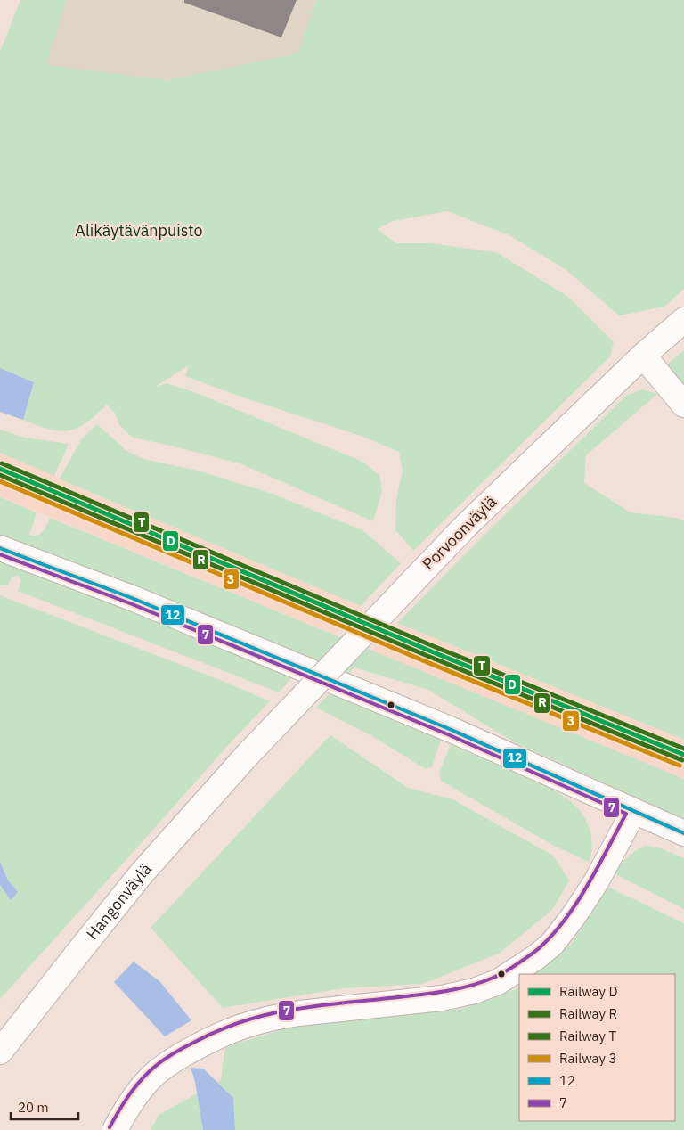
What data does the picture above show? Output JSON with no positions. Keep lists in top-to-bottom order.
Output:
{
  "streets": {
    "main road": ["Porvoonväylä", "Hangonväylä"]
  },
  "crossings": [
    ["Porvoonväylä", "Hangonväylä"]
  ],
  "parks": ["Alikäytävänpuisto"],
  "lines": [
    "rail line T",
    "rail line D",
    "rail line R",
    "rail line 3",
    "transit line 12",
    "transit line 7"
  ],
  "legend": [
    "Railway D",
    "Railway R",
    "Railway T",
    "Railway 3",
    "12",
    "7"
  ],
  "scale_bar": "20 m"
}
